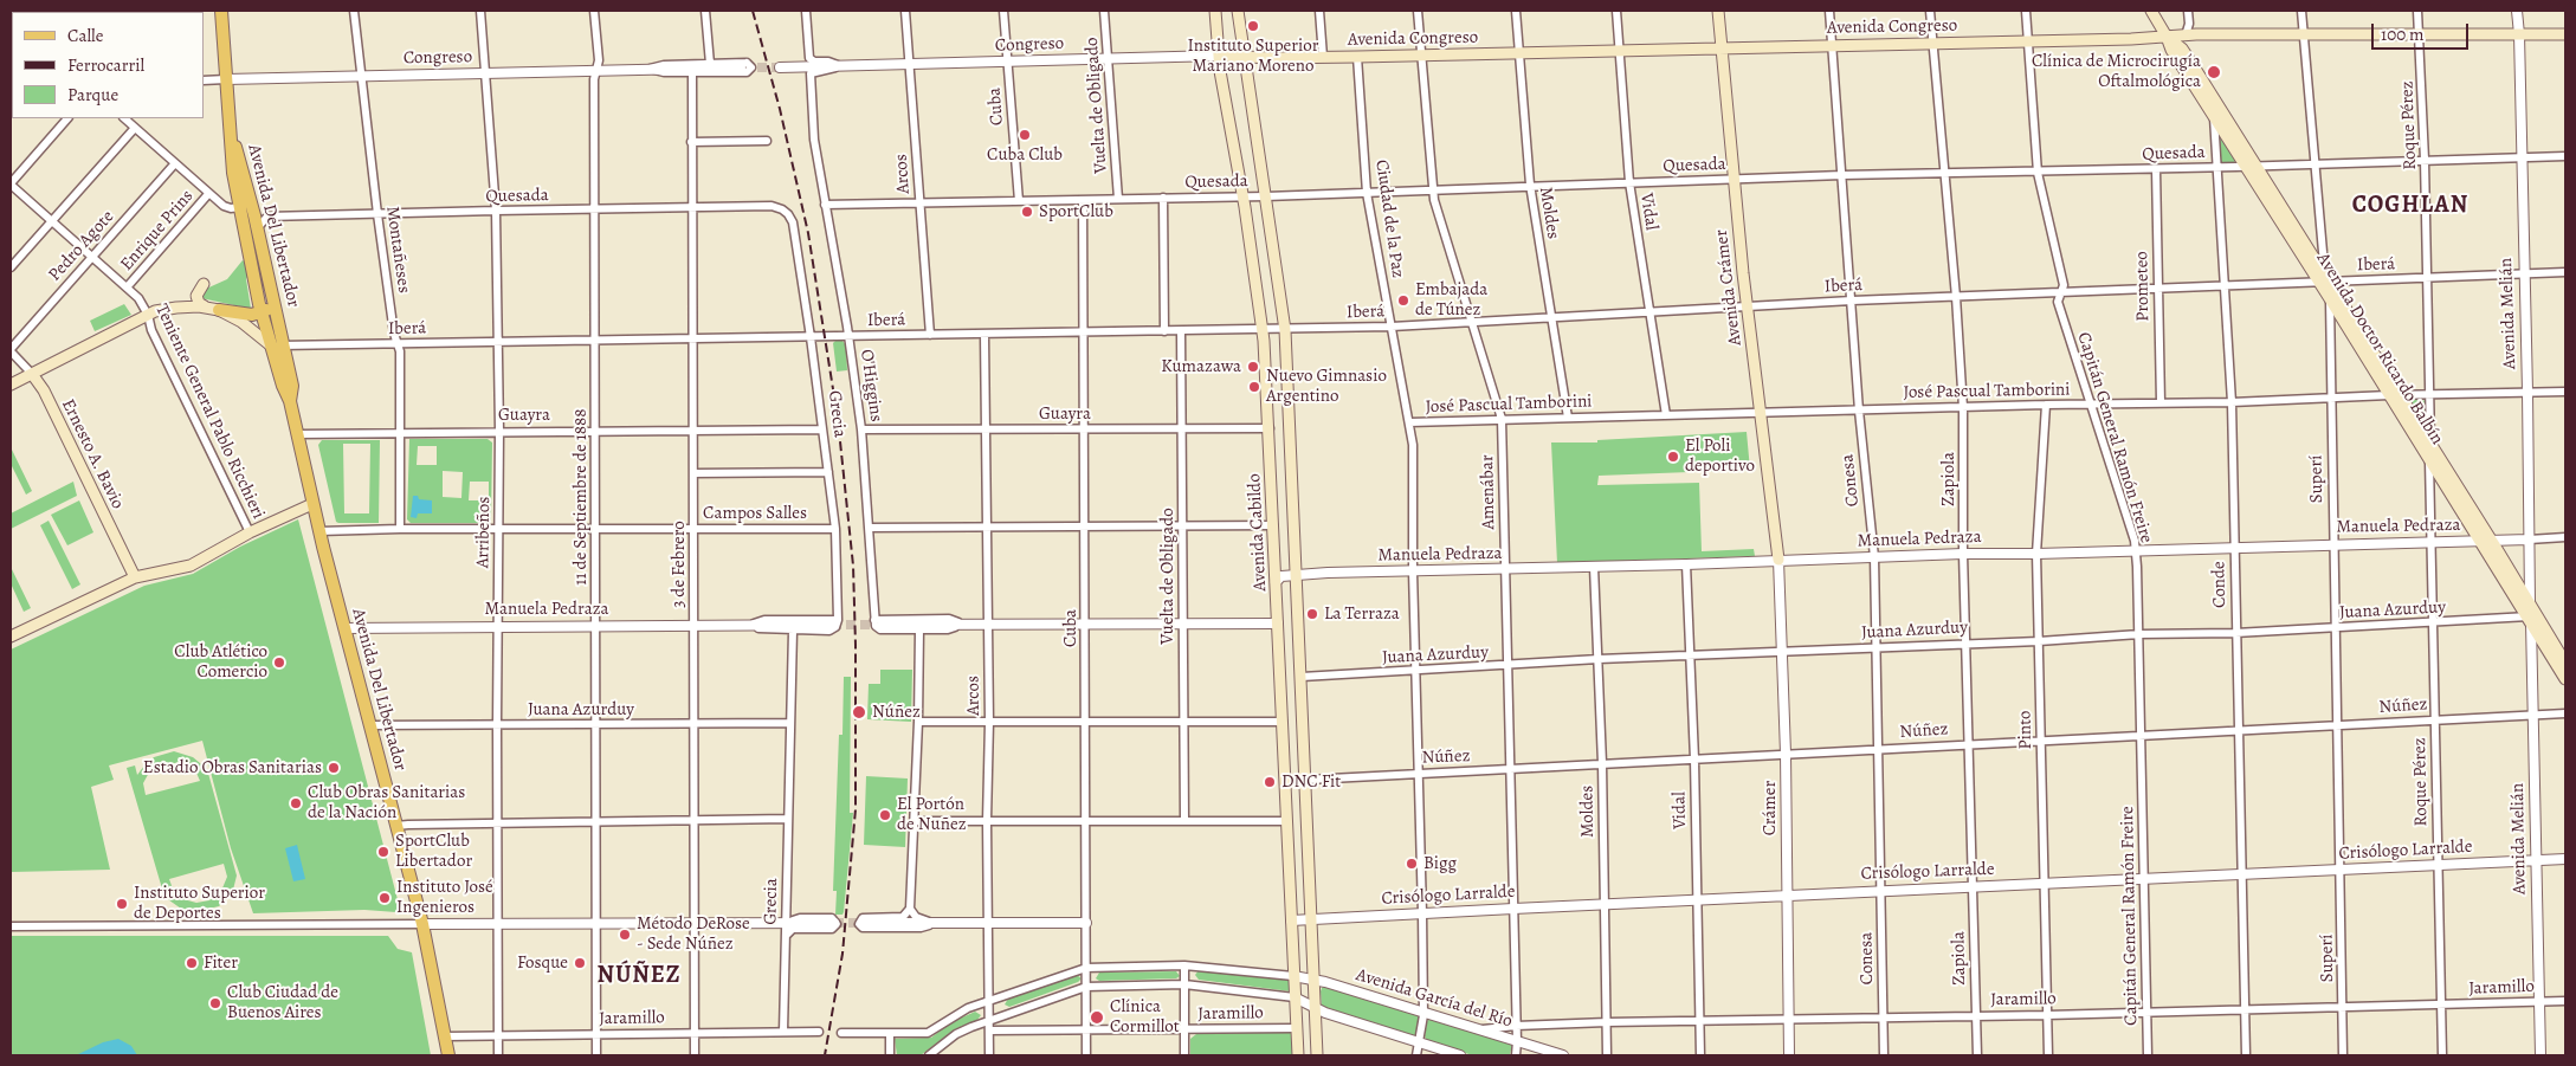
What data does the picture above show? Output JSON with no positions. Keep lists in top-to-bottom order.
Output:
{
  "streets": {
    "main road": [
      "Avenida Congreso",
      "Avenida Del Libertador",
      "Avenida Crámer",
      "Avenida Doctor Ricardo Balbín",
      "Ernesto A. Bavio",
      "Avenida Cabildo"
    ],
    "street": [
      "Congreso",
      "Vuelta de Obligado",
      "Cuba",
      "Roque Pérez",
      "Quesada",
      "Arcos",
      "Vidal",
      "Moldes",
      "Ciudad de la Paz",
      "Enrique Prins",
      "Pedro Agote",
      "Montañeses",
      "Iberá",
      "Prometeo",
      "Avenida Melián",
      "O'Higgins",
      "José Pascual Tamborini",
      "Teniente General Pablo Ricchieri",
      "Grecia",
      "Guayra",
      "Capitán General Ramón Freire",
      "Zapiola",
      "Superí",
      "Conesa",
      "Amenábar",
      "11 de Septiembre de 1888",
      "Campos Salles",
      "Manuela Pedraza",
      "Arribeños",
      "3 de Febrero",
      "Conde",
      "Juana Azurduy",
      "Núñez",
      "Pinto",
      "Crámer",
      "Crisólogo Larralde",
      "Jaramillo",
      "Avenida García del Río"
    ]
  },
  "crossings": [
    ["Avenida Congreso", "Congreso"],
    ["Avenida Congreso", "Roque Pérez"],
    ["Avenida Congreso", "Vidal"],
    ["Avenida Congreso", "Moldes"],
    ["Avenida Congreso", "Ciudad de la Paz"],
    ["Avenida Congreso", "Avenida Crámer"],
    ["Avenida Congreso", "Avenida Melián"],
    ["Avenida Congreso", "Avenida Doctor Ricardo Balbín"],
    ["Avenida Congreso", "Capitán General Ramón Freire"],
    ["Avenida Congreso", "Zapiola"],
    ["Avenida Congreso", "Conesa"],
    ["Avenida Congreso", "Amenábar"],
    ["Avenida Congreso", "Avenida Cabildo"],
    ["Congreso", "Vuelta de Obligado"],
    ["Congreso", "Cuba"],
    ["Congreso", "Arcos"],
    ["Congreso", "Avenida Del Libertador"],
    ["Congreso", "Montañeses"],
    ["Congreso", "O'Higgins"],
    ["Congreso", "11 de Septiembre de 1888"],
    ["Congreso", "Arribeños"],
    ["Congreso", "Avenida Cabildo"],
    ["Congreso", "3 de Febrero"],
    ["Vuelta de Obligado", "Quesada"],
    ["Vuelta de Obligado", "Iberá"],
    ["Vuelta de Obligado", "Guayra"],
    ["Cuba", "Quesada"],
    ["Cuba", "Iberá"],
    ["Cuba", "Guayra"],
    ["Cuba", "Jaramillo"],
    ["Roque Pérez", "Quesada"],
    ["Roque Pérez", "Iberá"],
    ["Roque Pérez", "Avenida Doctor Ricardo Balbín"],
    ["Roque Pérez", "José Pascual Tamborini"],
    ["Roque Pérez", "Manuela Pedraza"],
    ["Roque Pérez", "Juana Azurduy"],
    ["Roque Pérez", "Núñez"],
    ["Roque Pérez", "Crisólogo Larralde"],
    ["Roque Pérez", "Jaramillo"],
    ["Quesada", "Arcos"],
    ["Quesada", "Vidal"],
    ["Quesada", "Moldes"],
    ["Quesada", "Ciudad de la Paz"],
    ["Quesada", "Avenida Del Libertador"],
    ["Quesada", "Montañeses"],
    ["Quesada", "Prometeo"],
    ["Quesada", "Avenida Crámer"],
    ["Quesada", "Avenida Melián"],
    ["Quesada", "Avenida Doctor Ricardo Balbín"],
    ["Quesada", "O'Higgins"],
    ["Quesada", "Grecia"],
    ["Quesada", "Capitán General Ramón Freire"],
    ["Quesada", "Zapiola"],
    ["Quesada", "Conesa"],
    ["Quesada", "Amenábar"],
    ["Quesada", "11 de Septiembre de 1888"],
    ["Quesada", "Arribeños"],
    ["Quesada", "Avenida Cabildo"],
    ["Quesada", "3 de Febrero"],
    ["Quesada", "Conde"],
    ["Arcos", "Iberá"],
    ["Arcos", "Guayra"],
    ["Arcos", "Jaramillo"],
    ["Vidal", "Iberá"],
    ["Vidal", "José Pascual Tamborini"],
    ["Vidal", "Manuela Pedraza"],
    ["Vidal", "Juana Azurduy"],
    ["Vidal", "Núñez"],
    ["Vidal", "Crisólogo Larralde"],
    ["Vidal", "Jaramillo"],
    ["Moldes", "Iberá"],
    ["Moldes", "José Pascual Tamborini"],
    ["Moldes", "Manuela Pedraza"],
    ["Moldes", "Juana Azurduy"],
    ["Moldes", "Núñez"],
    ["Moldes", "Crisólogo Larralde"],
    ["Moldes", "Jaramillo"],
    ["Ciudad de la Paz", "Iberá"],
    ["Ciudad de la Paz", "José Pascual Tamborini"],
    ["Ciudad de la Paz", "Manuela Pedraza"],
    ["Ciudad de la Paz", "Juana Azurduy"],
    ["Ciudad de la Paz", "Núñez"],
    ["Ciudad de la Paz", "Crisólogo Larralde"],
    ["Ciudad de la Paz", "Avenida García del Río"],
    ["Avenida Del Libertador", "Iberá"],
    ["Avenida Del Libertador", "Guayra"],
    ["Avenida Del Libertador", "Campos Salles"],
    ["Avenida Del Libertador", "Manuela Pedraza"],
    ["Avenida Del Libertador", "Juana Azurduy"],
    ["Avenida Del Libertador", "Jaramillo"],
    ["Enrique Prins", "Teniente General Pablo Ricchieri"],
    ["Pedro Agote", "Teniente General Pablo Ricchieri"],
    ["Pedro Agote", "Ernesto A. Bavio"],
    ["Montañeses", "Iberá"],
    ["Montañeses", "Guayra"],
    ["Montañeses", "Campos Salles"],
    ["Iberá", "Prometeo"],
    ["Iberá", "Avenida Crámer"],
    ["Iberá", "Avenida Melián"],
    ["Iberá", "Avenida Doctor Ricardo Balbín"],
    ["Iberá", "O'Higgins"],
    ["Iberá", "Grecia"],
    ["Iberá", "Capitán General Ramón Freire"],
    ["Iberá", "Zapiola"],
    ["Iberá", "Conesa"],
    ["Iberá", "Amenábar"],
    ["Iberá", "11 de Septiembre de 1888"],
    ["Iberá", "Arribeños"],
    ["Iberá", "Avenida Cabildo"],
    ["Iberá", "3 de Febrero"],
    ["Iberá", "Conde"],
    ["Prometeo", "José Pascual Tamborini"],
    ["Avenida Crámer", "José Pascual Tamborini"],
    ["Avenida Crámer", "Manuela Pedraza"],
    ["Avenida Crámer", "Crámer"],
    ["Avenida Melián", "Avenida Doctor Ricardo Balbín"],
    ["Avenida Melián", "José Pascual Tamborini"],
    ["Avenida Melián", "Manuela Pedraza"],
    ["Avenida Melián", "Juana Azurduy"],
    ["Avenida Melián", "Núñez"],
    ["Avenida Melián", "Crisólogo Larralde"],
    ["Avenida Melián", "Jaramillo"],
    ["Avenida Doctor Ricardo Balbín", "José Pascual Tamborini"],
    ["Avenida Doctor Ricardo Balbín", "Superí"],
    ["Avenida Doctor Ricardo Balbín", "Manuela Pedraza"],
    ["Avenida Doctor Ricardo Balbín", "Conde"],
    ["Avenida Doctor Ricardo Balbín", "Juana Azurduy"],
    ["O'Higgins", "Guayra"],
    ["José Pascual Tamborini", "Capitán General Ramón Freire"],
    ["José Pascual Tamborini", "Zapiola"],
    ["José Pascual Tamborini", "Superí"],
    ["José Pascual Tamborini", "Conesa"],
    ["José Pascual Tamborini", "Amenábar"],
    ["José Pascual Tamborini", "Conde"],
    ["José Pascual Tamborini", "Pinto"],
    ["Grecia", "Guayra"],
    ["Grecia", "Campos Salles"],
    ["Grecia", "Manuela Pedraza"],
    ["Grecia", "Juana Azurduy"],
    ["Grecia", "Jaramillo"],
    ["Guayra", "11 de Septiembre de 1888"],
    ["Guayra", "Arribeños"],
    ["Guayra", "Avenida Cabildo"],
    ["Guayra", "3 de Febrero"],
    ["Capitán General Ramón Freire", "Manuela Pedraza"],
    ["Capitán General Ramón Freire", "Juana Azurduy"],
    ["Capitán General Ramón Freire", "Núñez"],
    ["Capitán General Ramón Freire", "Crisólogo Larralde"],
    ["Capitán General Ramón Freire", "Jaramillo"],
    ["Zapiola", "Manuela Pedraza"],
    ["Zapiola", "Juana Azurduy"],
    ["Zapiola", "Núñez"],
    ["Zapiola", "Crisólogo Larralde"],
    ["Zapiola", "Jaramillo"],
    ["Superí", "Manuela Pedraza"],
    ["Superí", "Juana Azurduy"],
    ["Superí", "Núñez"],
    ["Superí", "Crisólogo Larralde"],
    ["Superí", "Jaramillo"],
    ["Conesa", "Manuela Pedraza"],
    ["Conesa", "Juana Azurduy"],
    ["Conesa", "Núñez"],
    ["Conesa", "Crisólogo Larralde"],
    ["Conesa", "Jaramillo"],
    ["Amenábar", "Manuela Pedraza"],
    ["Amenábar", "Juana Azurduy"],
    ["Amenábar", "Núñez"],
    ["Amenábar", "Crisólogo Larralde"],
    ["Amenábar", "Jaramillo"],
    ["Amenábar", "Avenida García del Río"],
    ["11 de Septiembre de 1888", "Campos Salles"],
    ["11 de Septiembre de 1888", "Manuela Pedraza"],
    ["11 de Septiembre de 1888", "Juana Azurduy"],
    ["11 de Septiembre de 1888", "Jaramillo"],
    ["Campos Salles", "Arribeños"],
    ["Campos Salles", "3 de Febrero"],
    ["Manuela Pedraza", "Arribeños"],
    ["Manuela Pedraza", "Avenida Cabildo"],
    ["Manuela Pedraza", "3 de Febrero"],
    ["Manuela Pedraza", "Conde"],
    ["Manuela Pedraza", "Pinto"],
    ["Manuela Pedraza", "Crámer"],
    ["Arribeños", "Juana Azurduy"],
    ["Arribeños", "Jaramillo"],
    ["Avenida Cabildo", "Juana Azurduy"],
    ["Avenida Cabildo", "Núñez"],
    ["Avenida Cabildo", "Crisólogo Larralde"],
    ["Avenida Cabildo", "Jaramillo"],
    ["Avenida Cabildo", "Avenida García del Río"],
    ["3 de Febrero", "Juana Azurduy"],
    ["3 de Febrero", "Jaramillo"],
    ["Conde", "Juana Azurduy"],
    ["Conde", "Núñez"],
    ["Conde", "Crisólogo Larralde"],
    ["Conde", "Jaramillo"],
    ["Juana Azurduy", "Pinto"],
    ["Juana Azurduy", "Crámer"],
    ["Núñez", "Pinto"],
    ["Núñez", "Crámer"],
    ["Pinto", "Crisólogo Larralde"],
    ["Pinto", "Jaramillo"],
    ["Crámer", "Crisólogo Larralde"],
    ["Crámer", "Jaramillo"],
    ["Jaramillo", "Avenida García del Río"]
  ],
  "districts": ["COGHLAN", "NÚÑEZ"],
  "places": [
    "Instituto Superior Mariano Moreno",
    "Clínica de Microcirugía Oftalmológica",
    "Cuba Club",
    "SportClub",
    "Embajada de Túnez",
    "Kumazawa",
    "Nuevo Gimnasio Argentino",
    "El Poli deportivo",
    "La Terraza",
    "Club Atlético Comercio",
    "Núñez",
    "Estadio Obras Sanitarias",
    "DNC Fit",
    "Club Obras Sanitarias de la Nación",
    "El Portón de Nuñez",
    "SportClub Libertador",
    "Bigg",
    "Instituto José Ingenieros",
    "Instituto Superior de Deportes",
    "Método DeRose - Sede Núñez",
    "Fiter",
    "Fosque",
    "Club Ciudad de Buenos Aires",
    "Clínica Cormillot"
  ],
  "legend": ["Calle", "Ferrocarril", "Parque"],
  "scale_bar": "100 m"
}
